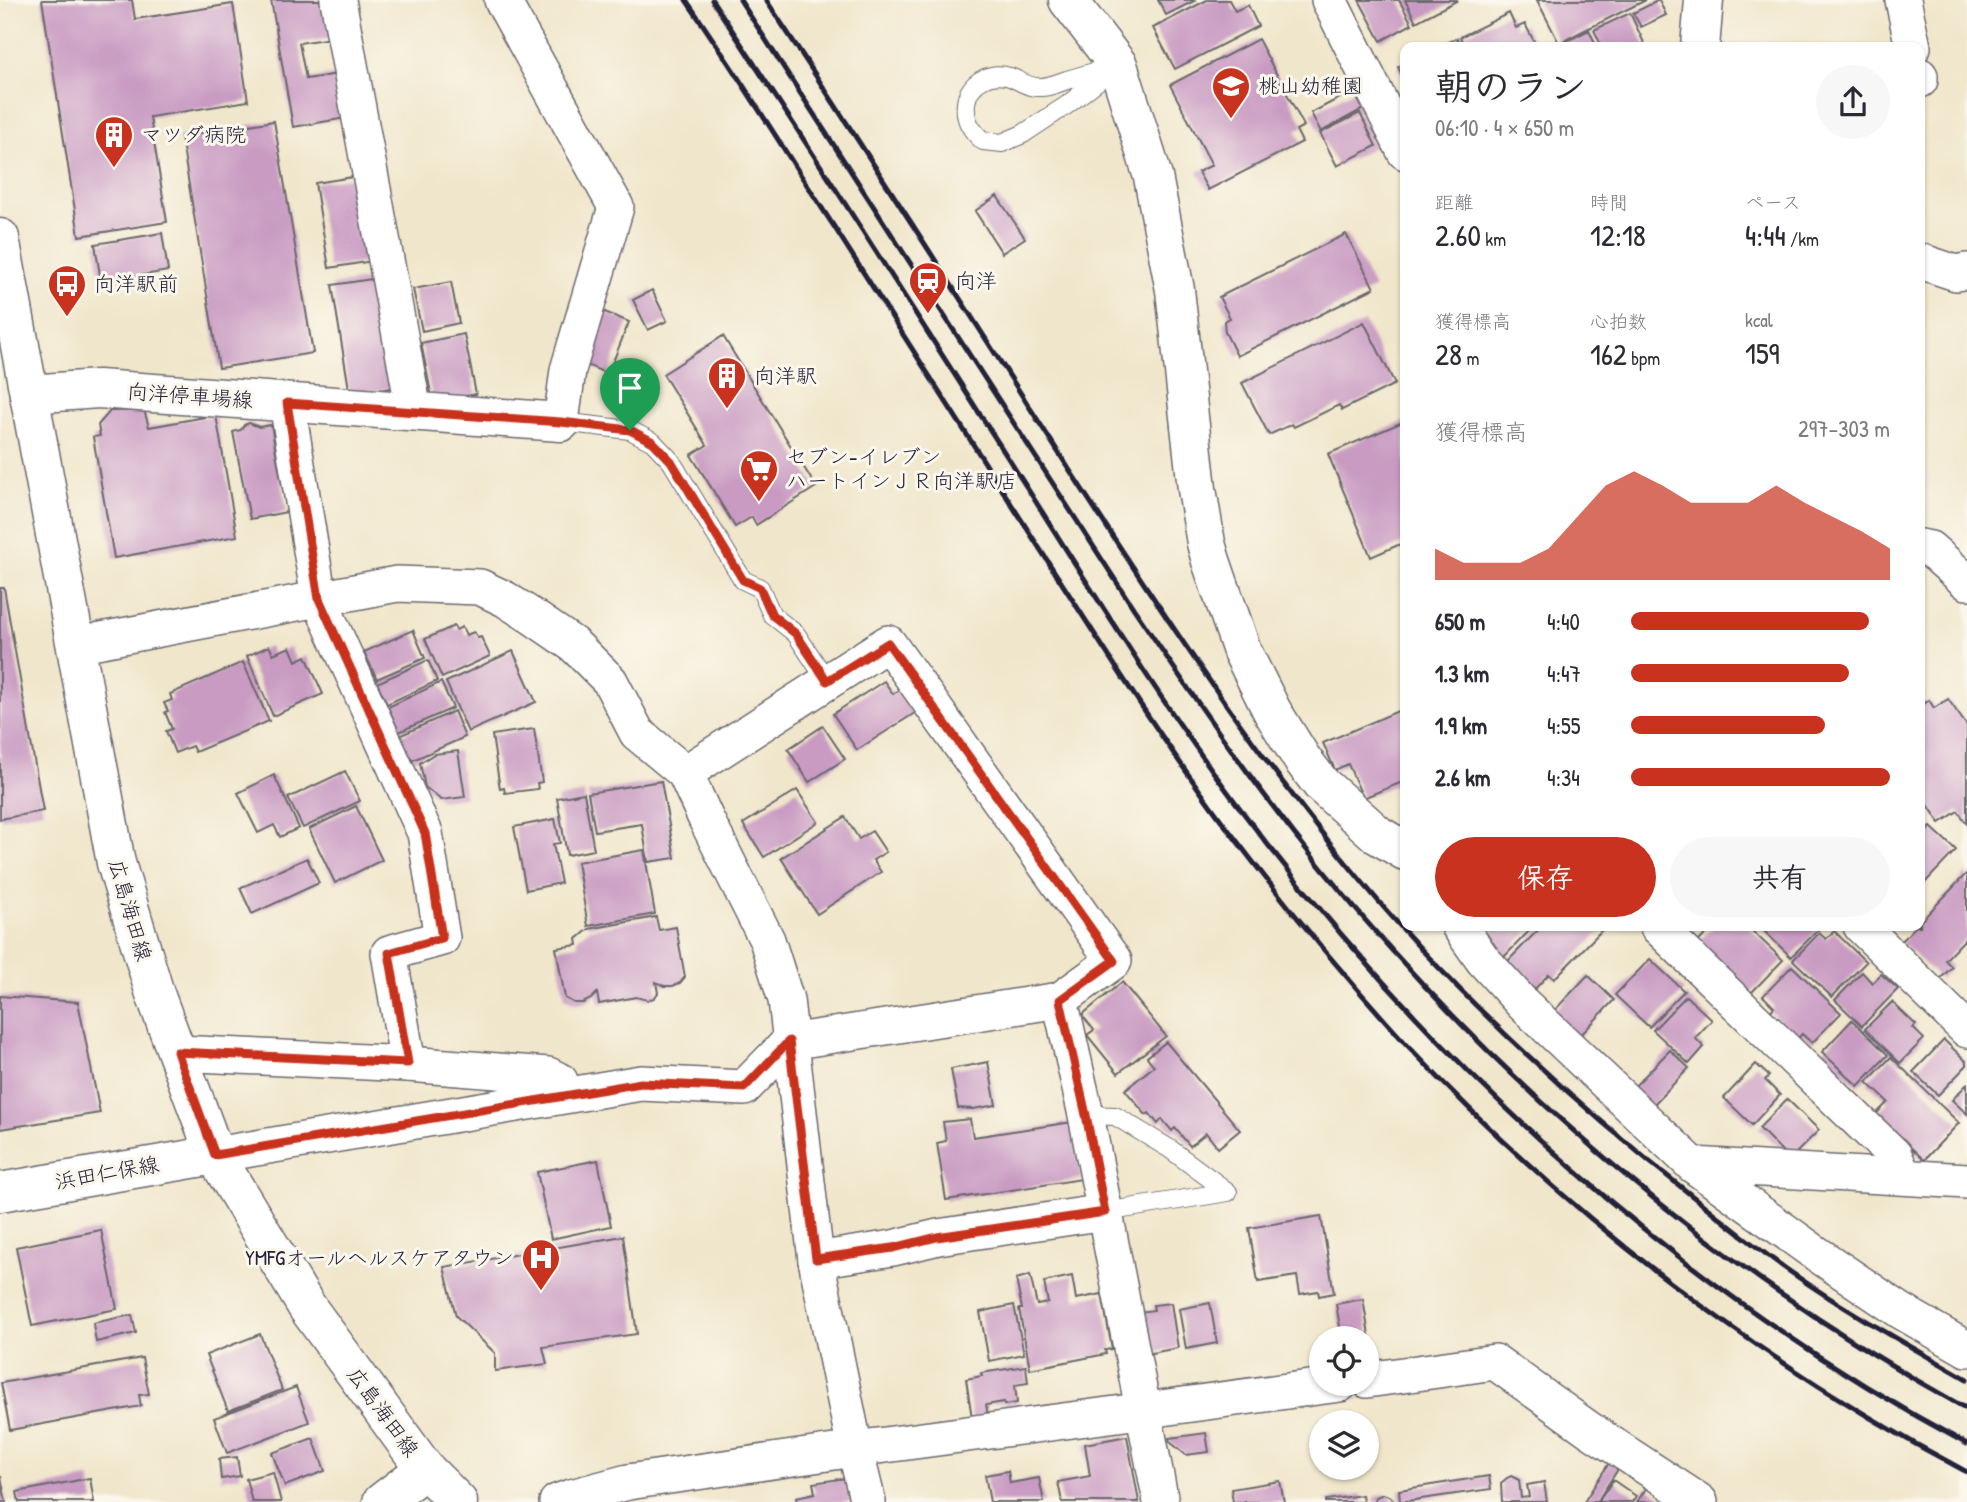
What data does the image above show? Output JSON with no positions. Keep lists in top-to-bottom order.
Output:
{
  "streets": {
    "main road": ["向洋停車場線", "広島海田線", "浜田仁保線"]
  },
  "crossings": [
    ["向洋停車場線", "広島海田線"],
    ["広島海田線", "浜田仁保線"]
  ],
  "places": {
    "school or university": ["桃山幼稚園"],
    "building": ["マツダ病院", "向洋駅"],
    "station": ["向洋"],
    "bus stop": ["向洋駅前"],
    "supermarket": ["セブン-イレブン ハートインＪＲ向洋駅店"],
    "hospital": ["YMFGオールヘルスケアタウン"]
  },
  "page": {
    "heading": ["朝のラン", "06:10 · 4 × 650 m"],
    "stats": [
      ["距離", "2.60 km"],
      ["時間", "12:18"],
      ["ペース", "4:44 /km"],
      ["獲得標高", "28 m"],
      ["心拍数", "162 bpm"],
      ["kcal", "159"]
    ],
    "chart": ["獲得標高", "297–303 m"],
    "list": [
      {
        "name": "650 m",
        "note": "4:40"
      },
      {
        "name": "1.3 km",
        "note": "4:47"
      },
      {
        "name": "1.9 km",
        "note": "4:55"
      },
      {
        "name": "2.6 km",
        "note": "4:34"
      }
    ],
    "buttons": ["保存", "共有"]
  }
}
